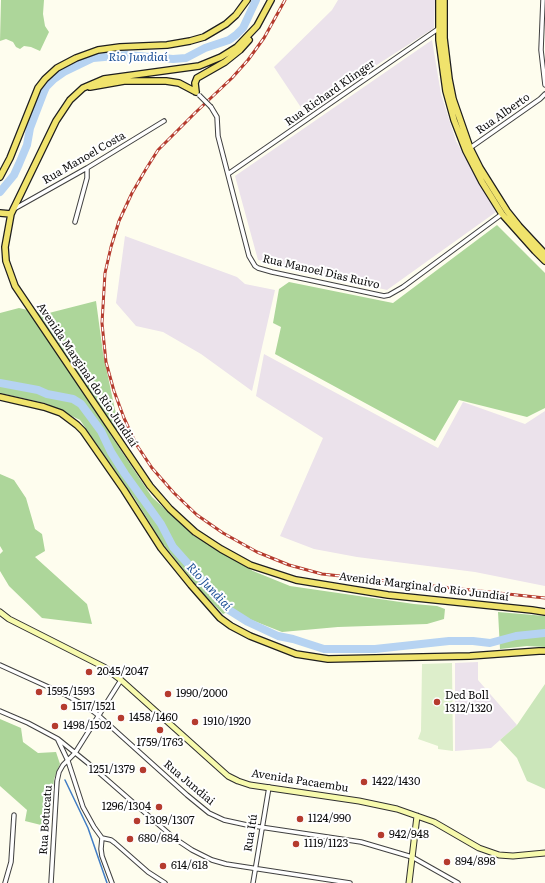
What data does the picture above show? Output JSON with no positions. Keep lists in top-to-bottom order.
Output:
{
  "streets": {
    "main road": ["Avenida Marginal do Rio Jundiaí", "Avenida Pacaembu"],
    "street": [
      "Rua Richard Klinger",
      "Rua Alberto",
      "Rua Manoel Costa",
      "Rua Manoel Dias Ruivo",
      "Rua Jundiai",
      "Rua Botucatu",
      "Rua Itú"
    ]
  },
  "crossings": [
    ["Rua Richard Klinger", "Rua Manoel Dias Ruivo"],
    ["Rua Manoel Costa", "Avenida Marginal do Rio Jundiaí"],
    ["Avenida Pacaembu", "Rua Botucatu"],
    ["Avenida Pacaembu", "Rua Itú"],
    ["Rua Jundiai", "Rua Botucatu"],
    ["Rua Jundiai", "Rua Itú"]
  ],
  "water": ["Rio Jundiaí"],
  "places": [
    "2045/2047",
    "1595/1593",
    "1990/2000",
    "Ded Boll 1312/1320",
    "1517/1521",
    "1458/1460",
    "1910/1920",
    "1498/1502",
    "1759/1763",
    "1251/1379",
    "1422/1430",
    "1296/1304",
    "1124/990",
    "1309/1307",
    "942/948",
    "680/684",
    "1119/1123",
    "894/898",
    "614/618"
  ]
}
